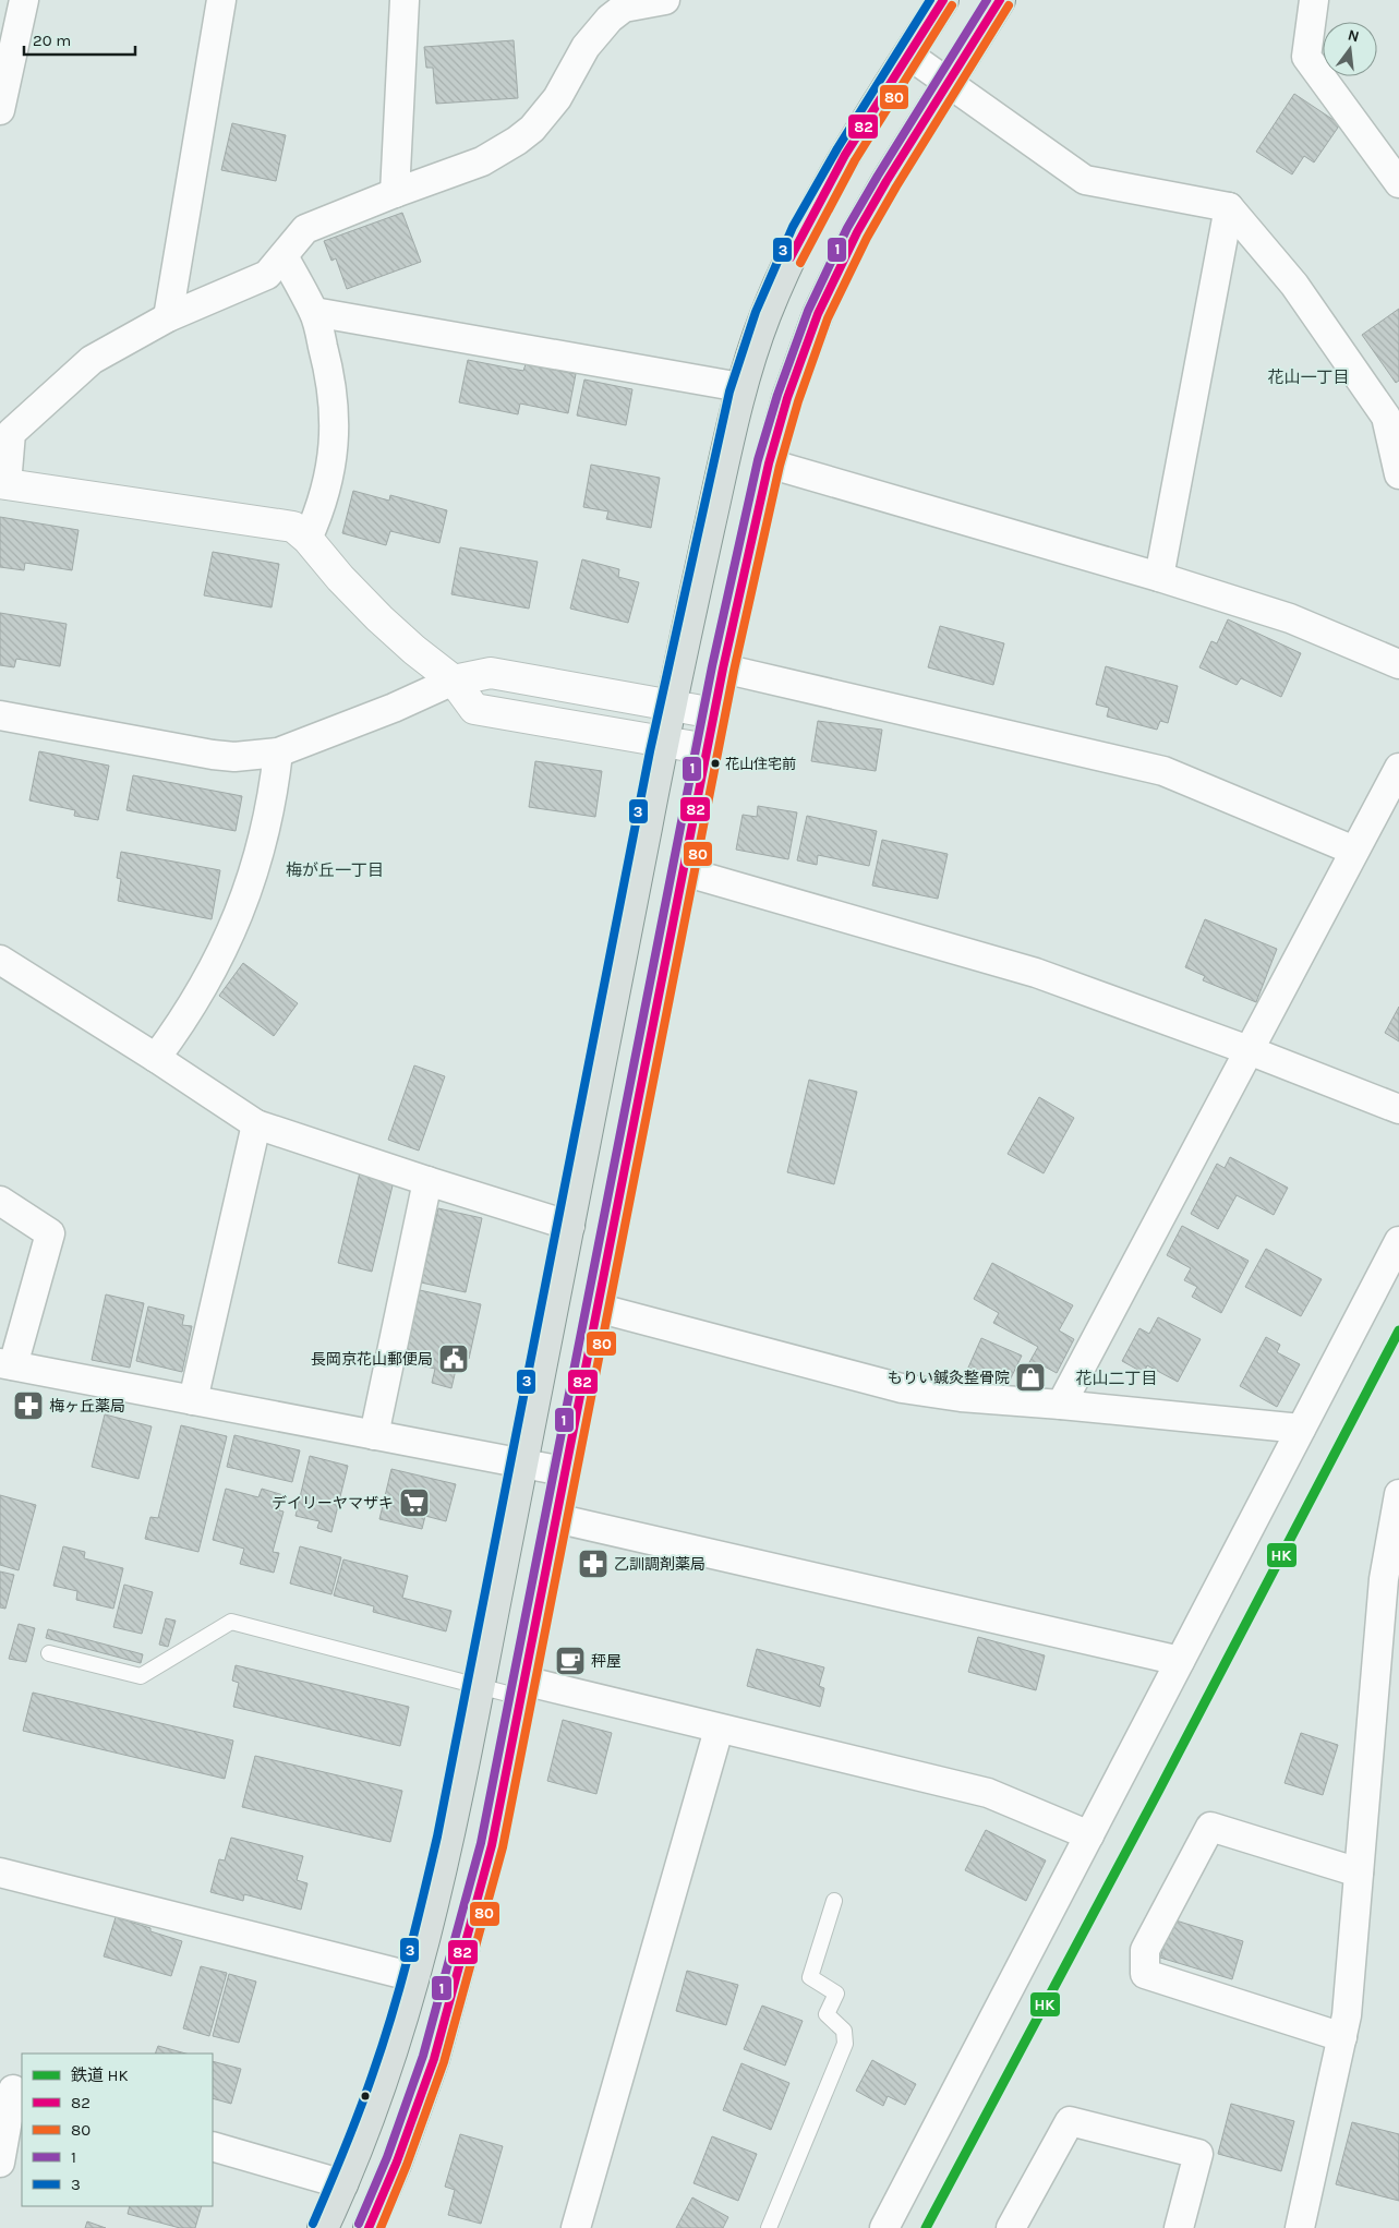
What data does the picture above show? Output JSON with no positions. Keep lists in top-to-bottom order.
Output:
{
  "districts": ["花山一丁目", "梅が丘一丁目", "花山二丁目"],
  "places": {
    "other": ["花山住宅前"],
    "public building": ["長岡京花山郵便局"],
    "shop": ["もりい鍼灸整骨院"],
    "pharmacy": ["梅ヶ丘薬局", "乙訓調剤薬局"],
    "supermarket": ["デイリーヤマザキ"],
    "cafe": ["秤屋"]
  },
  "lines": [
    "transit line 82",
    "transit line 1",
    "transit line 3",
    "transit line 80",
    "rail line HK"
  ],
  "legend": [
    "鉄道 HK",
    "82",
    "80",
    "1",
    "3"
  ],
  "scale_bar": "20 m",
  "north": "top"
}
